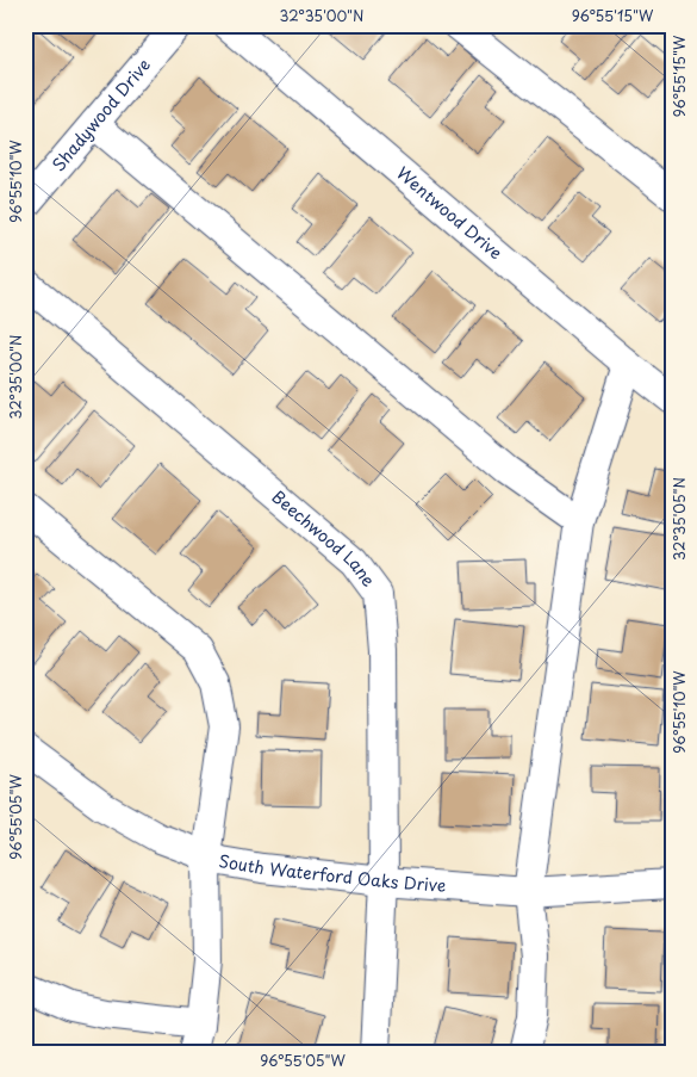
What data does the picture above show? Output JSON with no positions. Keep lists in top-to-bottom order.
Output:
{
  "streets": {
    "street": [
      "Shadywood Drive",
      "Wentwood Drive",
      "Beechwood Lane",
      "South Waterford Oaks Drive"
    ]
  },
  "crossings": [
    ["Beechwood Lane", "South Waterford Oaks Drive"]
  ],
  "coordinates": [
    "32°35'00\"N",
    "96°55'15\"W",
    "96°55'10\"W",
    "32°35'05\"N",
    "96°55'05\"W"
  ]
}
